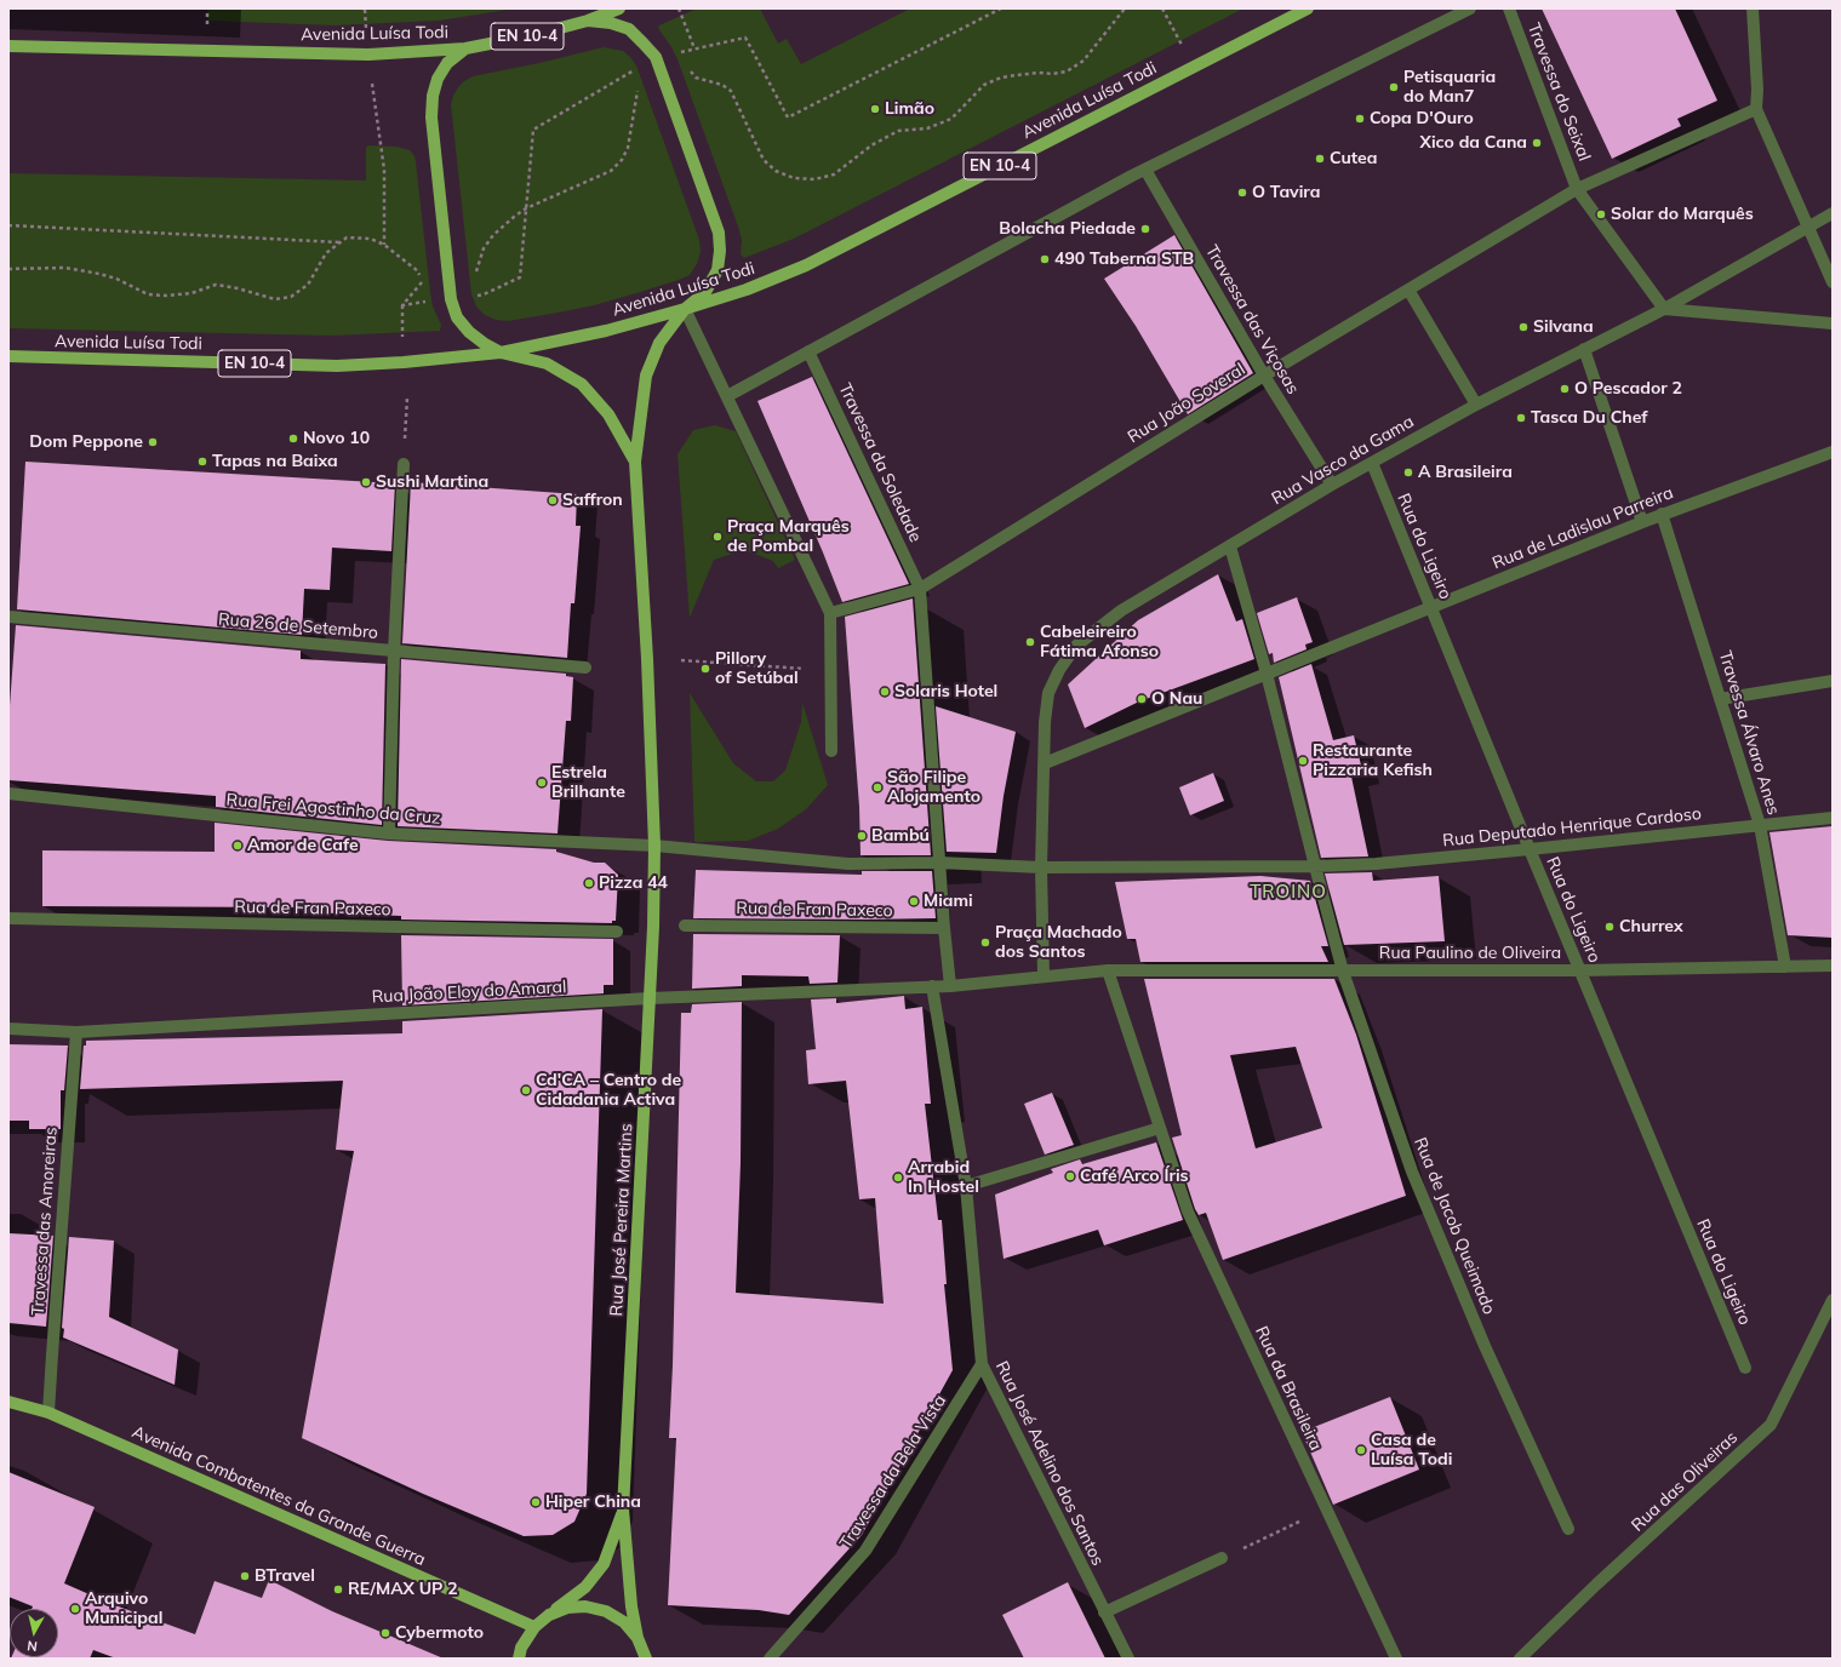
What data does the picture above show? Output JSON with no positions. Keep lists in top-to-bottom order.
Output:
{
  "streets": {
    "main road": [
      "Avenida Luísa Todi",
      "EN 10-4",
      "Rua José Pereira Martins",
      "Avenida Combatentes da Grande Guerra"
    ],
    "street": [
      "Travessa do Seixal",
      "Travessa das Viçosas",
      "Rua João Soveral",
      "Rua Vasco da Gama",
      "Travessa da Soledade",
      "Rua de Ladislau Parreira",
      "Rua do Ligeiro",
      "Rua 26 de Setembro",
      "Travessa Álvaro Anes",
      "Rua Frei Agostinho da Cruz",
      "Rua Deputado Henrique Cardoso",
      "Rua de Fran Paxeco",
      "Rua Paulino de Oliveira",
      "Rua João Eloy do Amaral",
      "Travessa das Amoreiras",
      "Rua de Jacob Queimado",
      "Rua da Brasileira",
      "Rua José Adelino dos Santos",
      "Travessa da Bela Vista",
      "Rua das Oliveiras"
    ]
  },
  "crossings": [
    ["Travessa do Seixal", "Rua João Soveral"],
    ["Travessa do Seixal", "Rua Vasco da Gama"],
    ["Travessa das Viçosas", "Rua João Soveral"],
    ["Travessa das Viçosas", "Rua Vasco da Gama"],
    ["Rua João Soveral", "Travessa da Soledade"],
    ["Rua Vasco da Gama", "Rua do Ligeiro"],
    ["Rua de Ladislau Parreira", "Rua do Ligeiro"],
    ["Rua de Ladislau Parreira", "Travessa Álvaro Anes"],
    ["Rua do Ligeiro", "Rua Deputado Henrique Cardoso"],
    ["Rua do Ligeiro", "Rua Paulino de Oliveira"],
    ["Travessa Álvaro Anes", "Rua Deputado Henrique Cardoso"],
    ["Travessa Álvaro Anes", "Rua Paulino de Oliveira"],
    ["Rua Frei Agostinho da Cruz", "Rua José Pereira Martins"],
    ["Rua Deputado Henrique Cardoso", "Rua de Jacob Queimado"],
    ["Rua Paulino de Oliveira", "Rua de Jacob Queimado"],
    ["Rua João Eloy do Amaral", "Rua José Pereira Martins"],
    ["Rua João Eloy do Amaral", "Travessa das Amoreiras"],
    ["Rua José Pereira Martins", "Avenida Combatentes da Grande Guerra"],
    ["Travessa das Amoreiras", "Avenida Combatentes da Grande Guerra"],
    ["Rua José Adelino dos Santos", "Travessa da Bela Vista"]
  ],
  "districts": ["TROINO"],
  "places": [
    "Petisquaria do Man7",
    "Limão",
    "Copa D'Ouro",
    "Xico da Cana",
    "Cutea",
    "O Tavira",
    "Solar do Marquês",
    "Bolacha Piedade",
    "490 Taberna STB",
    "Silvana",
    "O Pescador 2",
    "Tasca Du Chef",
    "Novo 10",
    "Dom Peppone",
    "Tapas na Baixa",
    "A Brasileira",
    "Sushi Martina",
    "Saffron",
    "Praça Marquês de Pombal",
    "Cabeleireiro Fátima Afonso",
    "Pillory of Setúbal",
    "Solaris Hotel",
    "O Nau",
    "Restaurante Pizzaria Kefish",
    "Estrela Brilhante",
    "São Filipe Alojamento",
    "Bambú",
    "Amor de Cafe",
    "Pizza 44",
    "Miami",
    "Churrex",
    "Praça Machado dos Santos",
    "Cd'CA – Centro de Cidadania Activa",
    "Café Arco Íris",
    "Arrabid In Hostel",
    "Casa de Luísa Todi",
    "Hiper China",
    "BTravel",
    "RE/MAX UP 2",
    "Arquivo Municipal",
    "Cybermoto"
  ],
  "north": "bottom"
}
